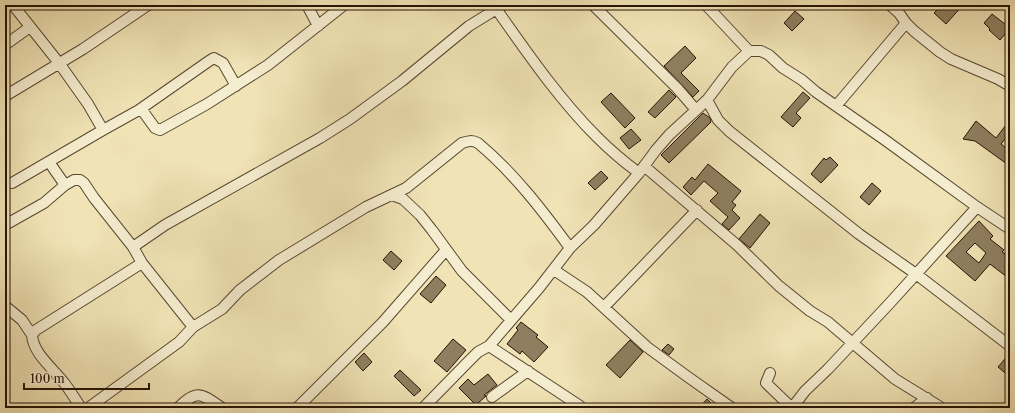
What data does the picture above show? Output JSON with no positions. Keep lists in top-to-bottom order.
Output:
{
  "scale_bar": "100 m"
}
